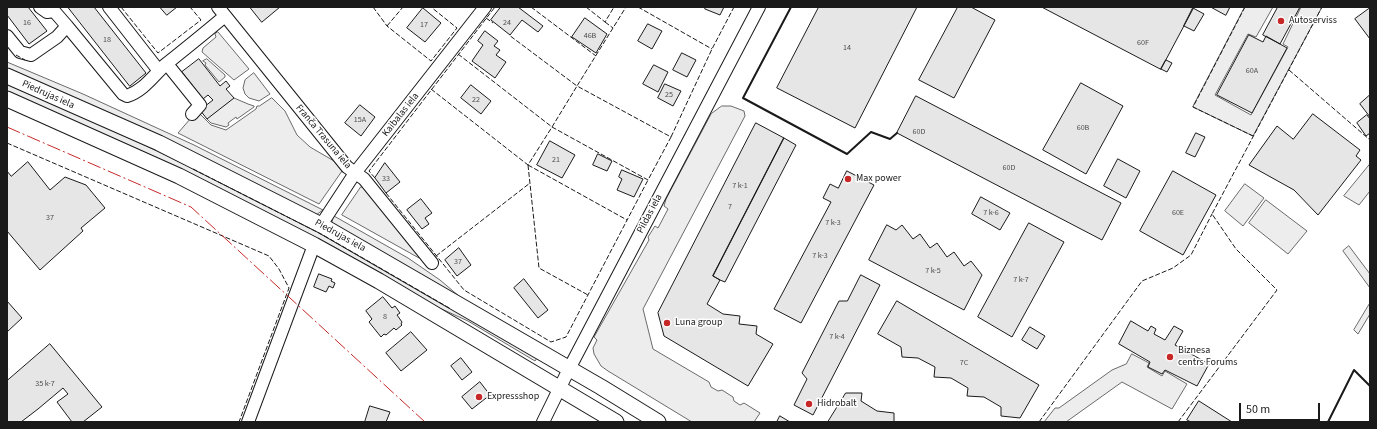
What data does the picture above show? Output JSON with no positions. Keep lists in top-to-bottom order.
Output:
{
  "streets": {
    "main road": ["Piedrujas iela"],
    "street": ["Kaibalas iela", "Franča Trasuna iela", "Pildas iela"]
  },
  "crossings": [
    ["Piedrujas iela", "Kaibalas iela"],
    ["Piedrujas iela", "Pildas iela"],
    ["Kaibalas iela", "Franča Trasuna iela"]
  ],
  "places": [
    "Autoserviss",
    "Max power",
    "Luna group",
    "Biznesa centrs Forums",
    "Expressshop",
    "Hidrobalt"
  ],
  "house_numbers": [
    "16",
    "24",
    "17",
    "46B",
    "18",
    "60F",
    "14",
    "60A",
    "25",
    "22",
    "15A",
    "60B",
    "60D",
    "21",
    "60D",
    "33",
    "7 k-1",
    "7",
    "7 k-6",
    "60E",
    "37",
    "7 k-3",
    "7 k-3",
    "37",
    "7 k-5",
    "7 k-7",
    "8",
    "7 k-4",
    "7C",
    "35 k-7"
  ],
  "scale_bar": "50 m"
}
